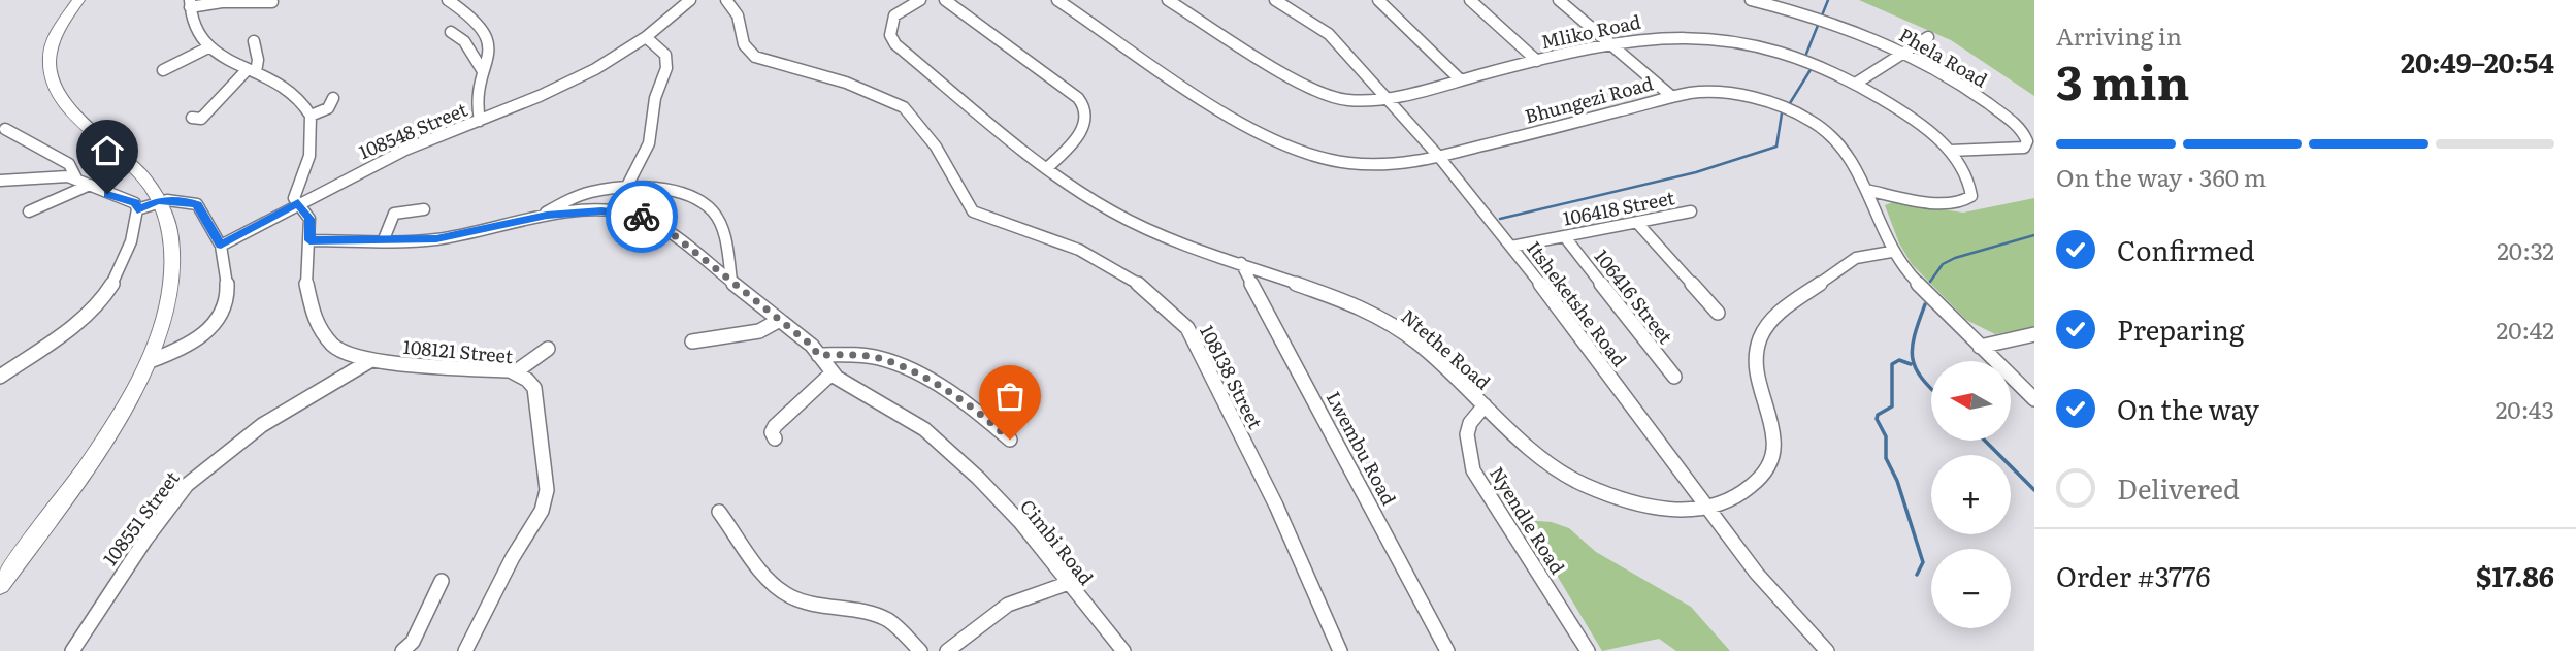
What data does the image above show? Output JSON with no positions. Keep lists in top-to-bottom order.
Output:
{
  "streets": {
    "street": [
      "Mliko Road",
      "Phela Road",
      "Bhungezi Road",
      "108548 Street",
      "106418 Street",
      "106416 Street",
      "Itsheketshe Road",
      "Ntethe Road",
      "108121 Street",
      "108138 Street",
      "Lwembu Road",
      "108551 Street",
      "Nyendle Road",
      "Cimbi Road"
    ]
  },
  "crossings": [
    ["Mliko Road", "Phela Road"],
    ["Mliko Road", "Bhungezi Road"],
    ["Mliko Road", "Itsheketshe Road"],
    ["Bhungezi Road", "Itsheketshe Road"],
    ["Bhungezi Road", "Ntethe Road"],
    ["108548 Street", "108121 Street"],
    ["106418 Street", "106416 Street"],
    ["106418 Street", "Itsheketshe Road"],
    ["Itsheketshe Road", "Ntethe Road"],
    ["Ntethe Road", "Lwembu Road"],
    ["Ntethe Road", "Nyendle Road"],
    ["108121 Street", "108551 Street"],
    ["108121 Street", "Cimbi Road"]
  ],
  "north": "left",
  "page": {
    "heading": ["3 min", "Arriving in", "20:49–20:54"],
    "panel": ["Order #3776", "$17.86"],
    "bar": "On the way · 360 m",
    "list": [
      ["Confirmed", "20:32"],
      ["Preparing", "20:42"],
      ["On the way", "20:43"],
      "Delivered"
    ],
    "map_buttons": ["+", "−"]
  }
}
